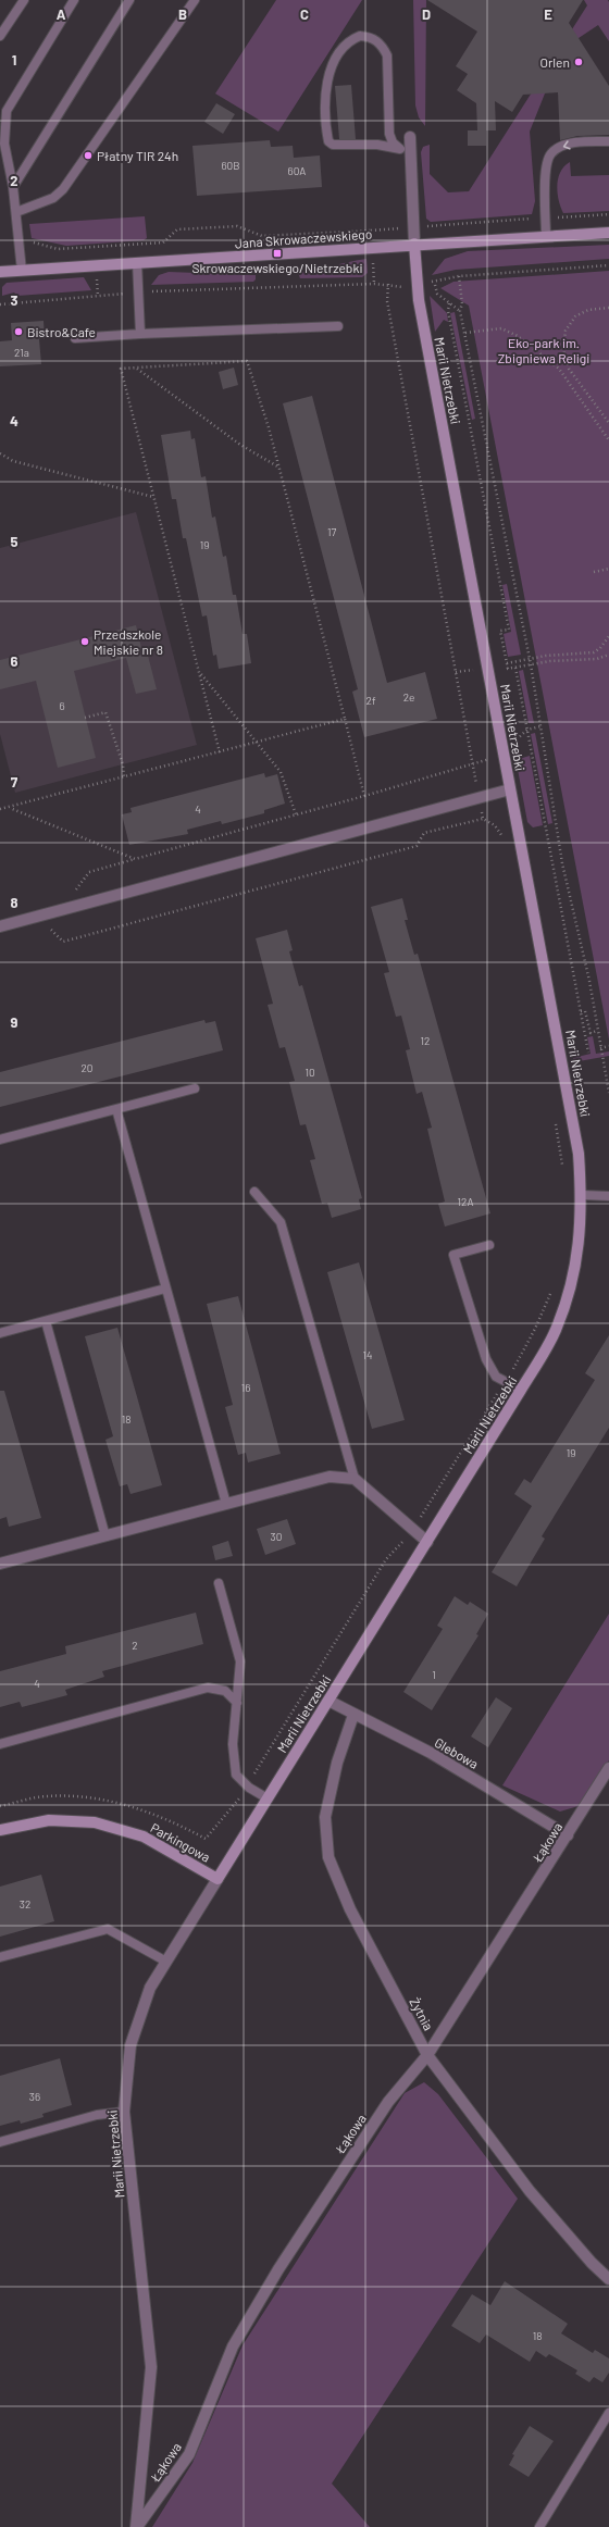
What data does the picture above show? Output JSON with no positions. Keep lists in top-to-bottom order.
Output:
{
  "streets": {
    "street": [
      "Jana Skrowaczewskiego",
      "Marii Nietrzebki",
      "Glebowa",
      "Parkingowa",
      "Łąkowa",
      "Żytnia"
    ]
  },
  "crossings": [
    ["Jana Skrowaczewskiego", "Marii Nietrzebki"],
    ["Marii Nietrzebki", "Glebowa"],
    ["Marii Nietrzebki", "Parkingowa"],
    ["Marii Nietrzebki", "Łąkowa"],
    ["Glebowa", "Łąkowa"],
    ["Glebowa", "Żytnia"],
    ["Łąkowa", "Żytnia"]
  ],
  "parks": ["Eko-park im. Zbigniewa Religi"],
  "places": {
    "other": [
      "Orlen",
      "Płatny TIR 24h",
      "Bistro&Cafe",
      "Przedszkole Miejskie nr 8"
    ],
    "transit": ["Skrowaczewskiego/Nietrzebki"]
  },
  "house_numbers": [
    "60B",
    "60A",
    "21a",
    "17",
    "19",
    "2e",
    "2f",
    "6",
    "4",
    "12",
    "20",
    "10",
    "12A",
    "14",
    "16",
    "18",
    "19",
    "30",
    "2",
    "1",
    "4",
    "32",
    "36",
    "18"
  ],
  "grid": {
    "columns": [
      "A",
      "B",
      "C",
      "D",
      "E"
    ],
    "rows": [
      "1",
      "2",
      "3",
      "4",
      "5",
      "6",
      "7",
      "8",
      "9"
    ]
  }
}
